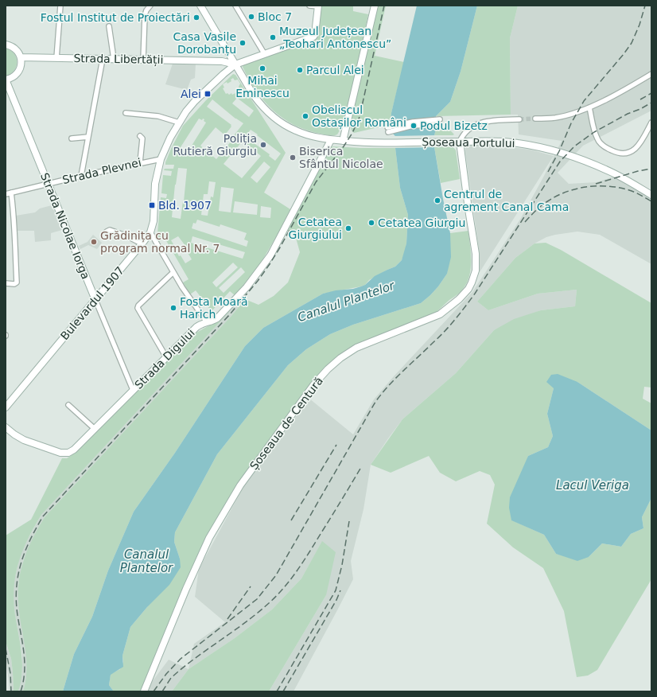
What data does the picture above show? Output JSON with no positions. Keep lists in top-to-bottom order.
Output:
{
  "streets": {
    "main road": [
      "Strada Libertății",
      "Șoseaua Portului",
      "Strada Nicolae Iorga",
      "Bulevardul 1907",
      "Strada Digului",
      "Șoseaua de Centură"
    ],
    "street": ["Strada Plevnei"]
  },
  "crossings": [
    ["Strada Libertății", "Șoseaua Portului"],
    ["Strada Libertății", "Bulevardul 1907"],
    ["Șoseaua Portului", "Bulevardul 1907"],
    ["Șoseaua Portului", "Strada Digului"],
    ["Șoseaua Portului", "Șoseaua de Centură"],
    ["Strada Plevnei", "Strada Nicolae Iorga"],
    ["Strada Plevnei", "Bulevardul 1907"],
    ["Strada Nicolae Iorga", "Bulevardul 1907"],
    ["Strada Nicolae Iorga", "Strada Digului"]
  ],
  "water": ["Canalul Plantelor", "Lacul Veriga"],
  "places": {
    "other": [
      "Bloc 7",
      "Fostul Institut de Proiectări",
      "Muzeul Județean „Teohari Antonescu”",
      "Casa Vasile Dorobanțu",
      "Mihai Eminescu",
      "Parcul Alei",
      "Obeliscul Ostașilor Români",
      "Podul Bizetz",
      "Poliția Rutieră Giurgiu",
      "Biserica Sfântul Nicolae",
      "Centrul de agrement Canal Cama",
      "Cetatea Giurgiu",
      "Cetatea Giurgiului",
      "Grădinița cu program normal Nr. 7",
      "Fosta Moară Harich"
    ],
    "transit": ["Alei", "Bld. 1907"]
  }
}
